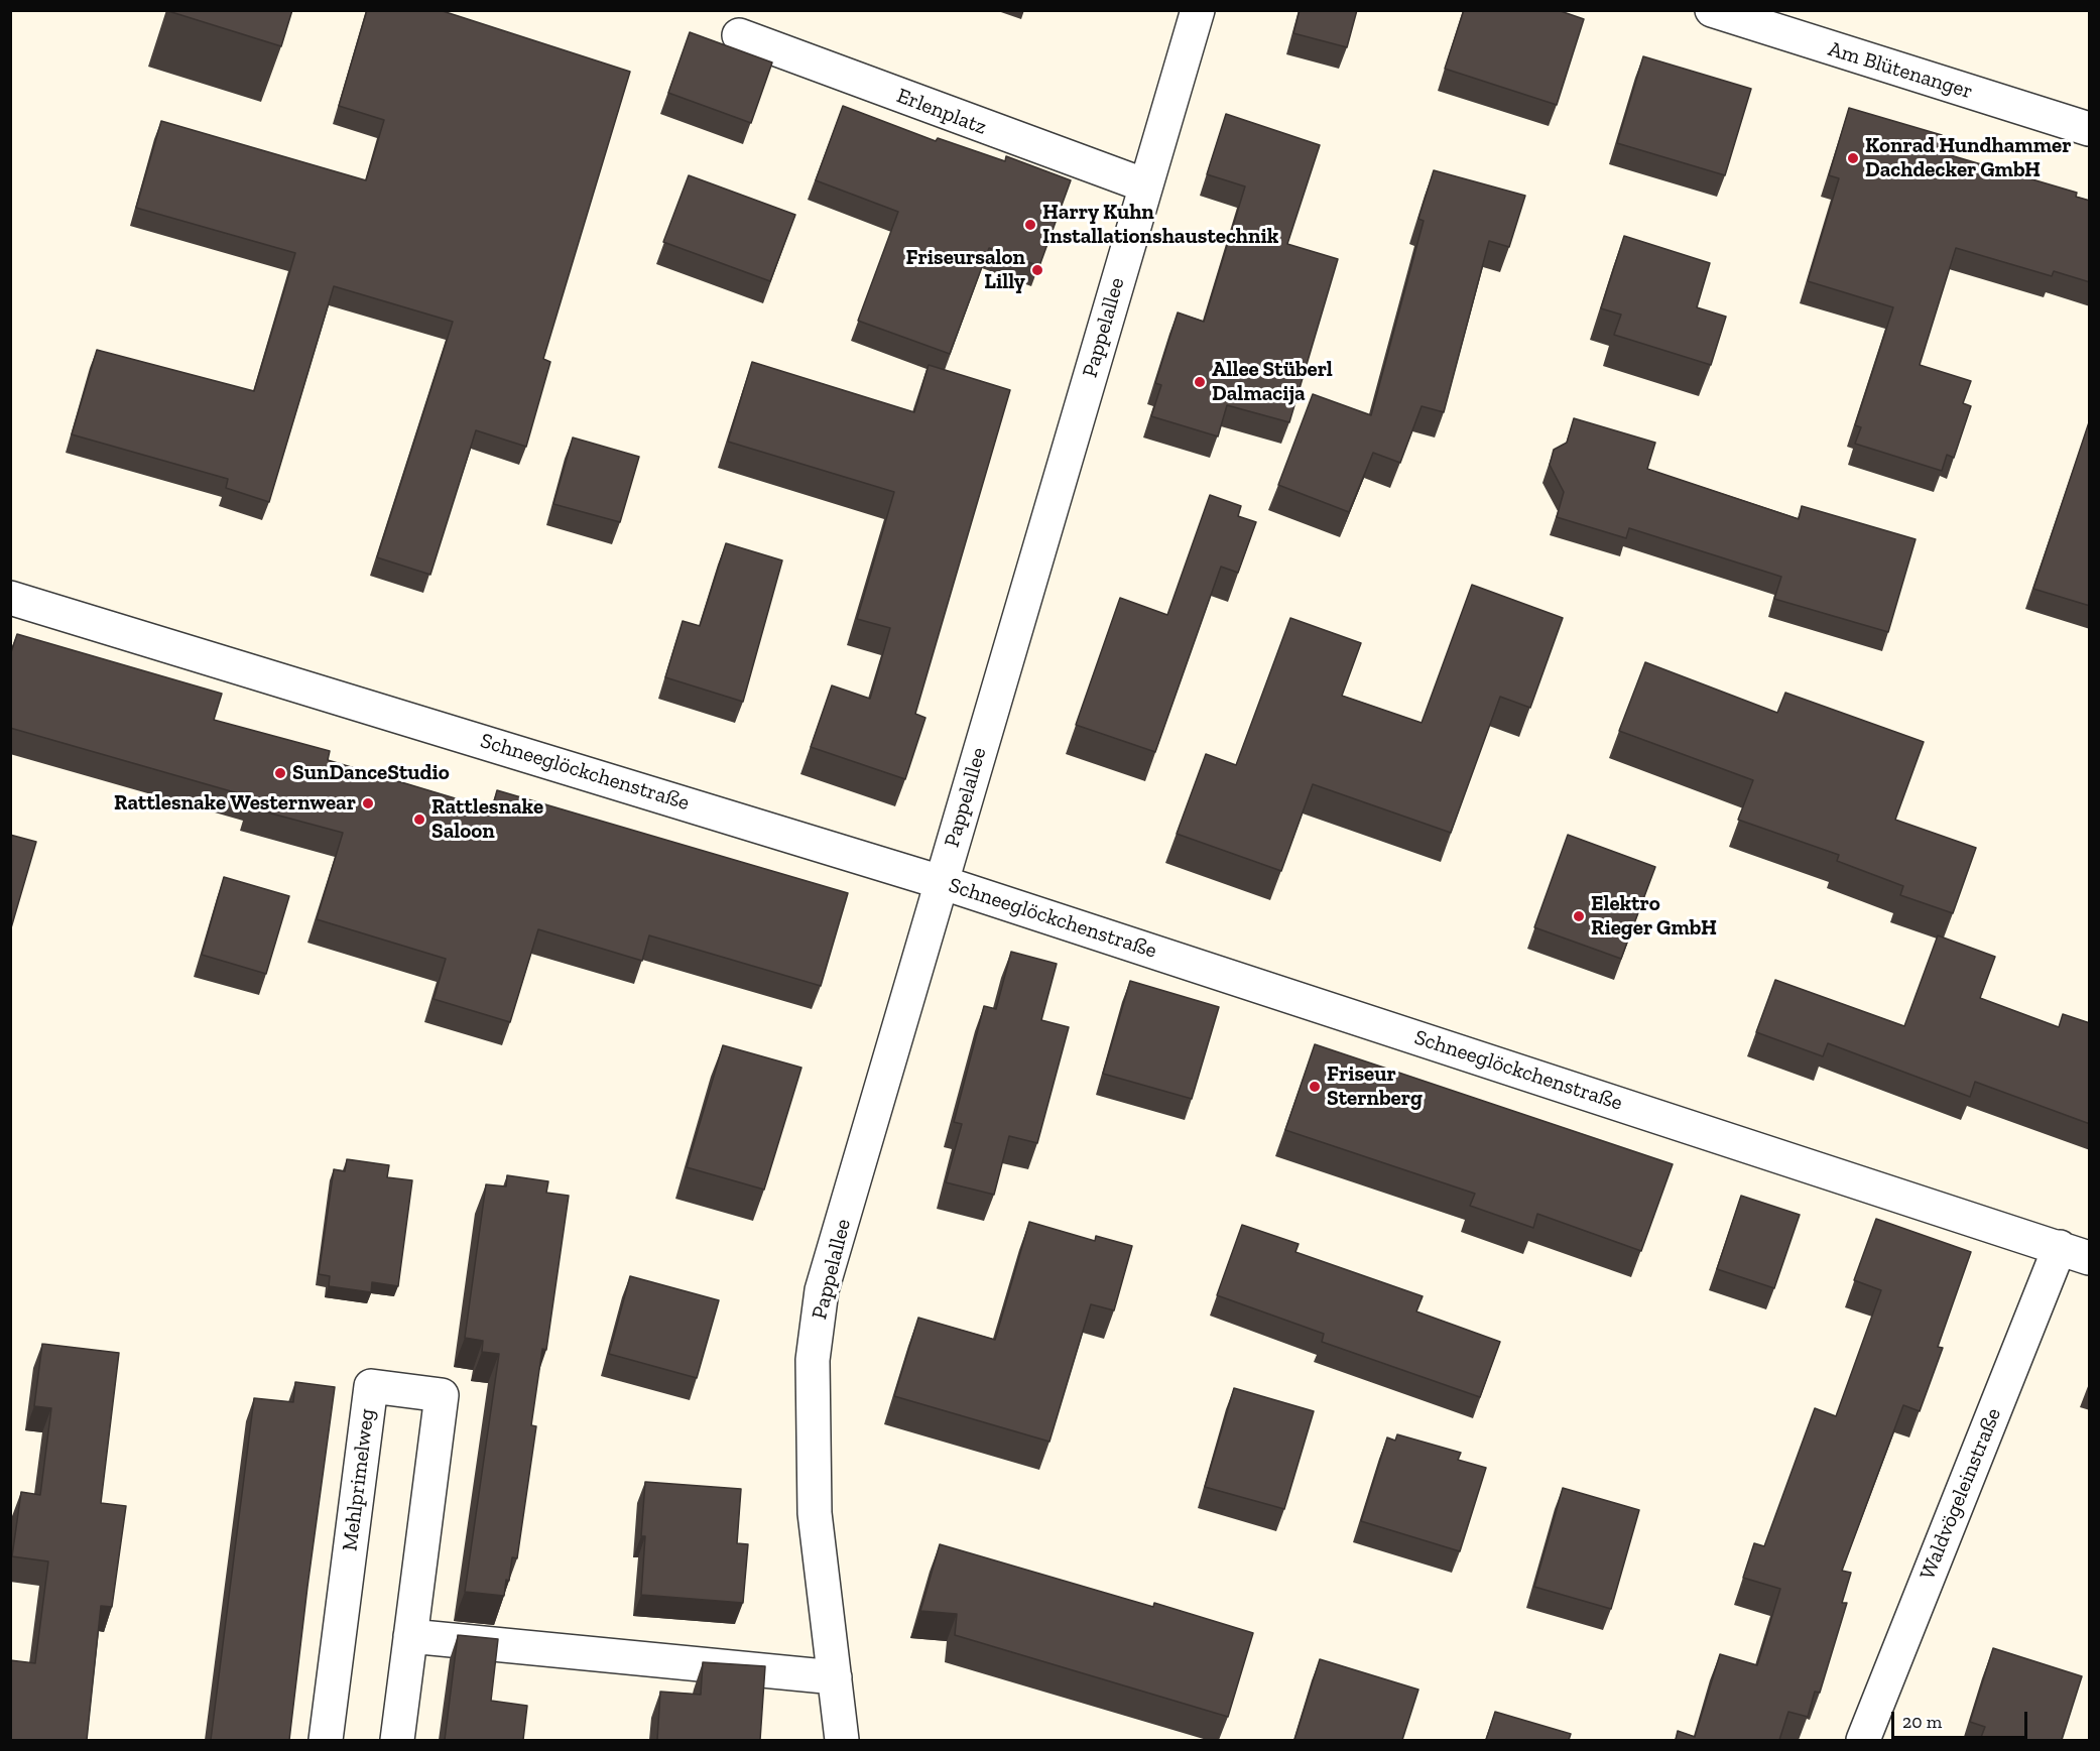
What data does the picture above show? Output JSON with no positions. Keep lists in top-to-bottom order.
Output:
{
  "streets": {
    "street": [
      "Am Blütenanger",
      "Erlenplatz",
      "Pappelallee",
      "Schneeglöckchenstraße",
      "Mehlprimelweg",
      "Waldvögeleinstraße"
    ]
  },
  "crossings": [
    ["Erlenplatz", "Pappelallee"],
    ["Pappelallee", "Schneeglöckchenstraße"],
    ["Schneeglöckchenstraße", "Waldvögeleinstraße"]
  ],
  "places": [
    "Konrad Hundhammer Dachdecker GmbH",
    "Harry Kuhn Installationshaustechnik",
    "Friseursalon Lilly",
    "Allee Stüberl Dalmacija",
    "SunDanceStudio",
    "Rattlesnake Westernwear",
    "Rattlesnake Saloon",
    "Elektro Rieger GmbH",
    "Friseur Sternberg"
  ],
  "scale_bar": "20 m"
}
